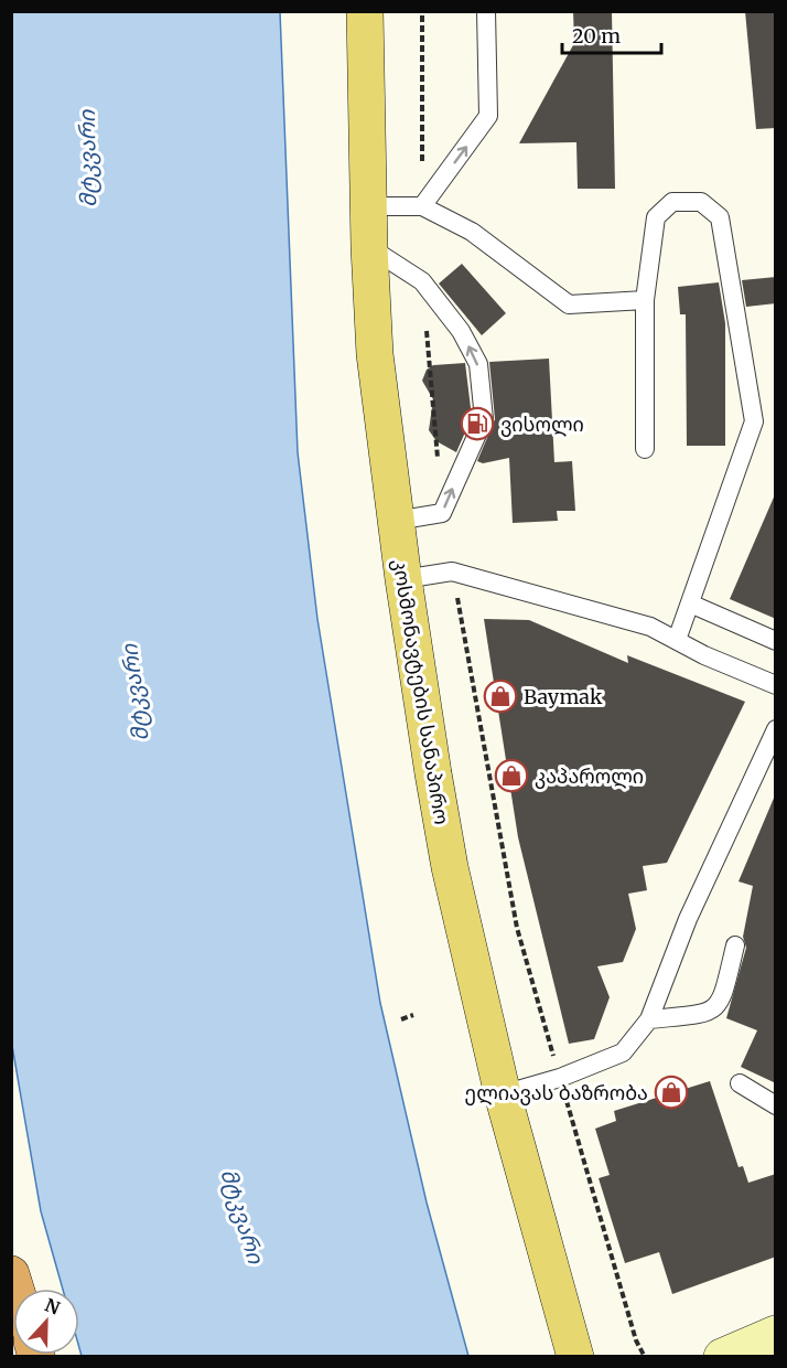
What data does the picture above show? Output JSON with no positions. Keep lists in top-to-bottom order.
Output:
{
  "streets": {
    "main road": ["კოსმონავტების სანაპირო"]
  },
  "water": ["მტკვარი"],
  "places": {
    "fuel station": ["ვისოლი"],
    "shop": ["Baymak", "კაპაროლი", "ელიავას ბაზრობა"]
  },
  "scale_bar": "20 m",
  "north": "top"
}
